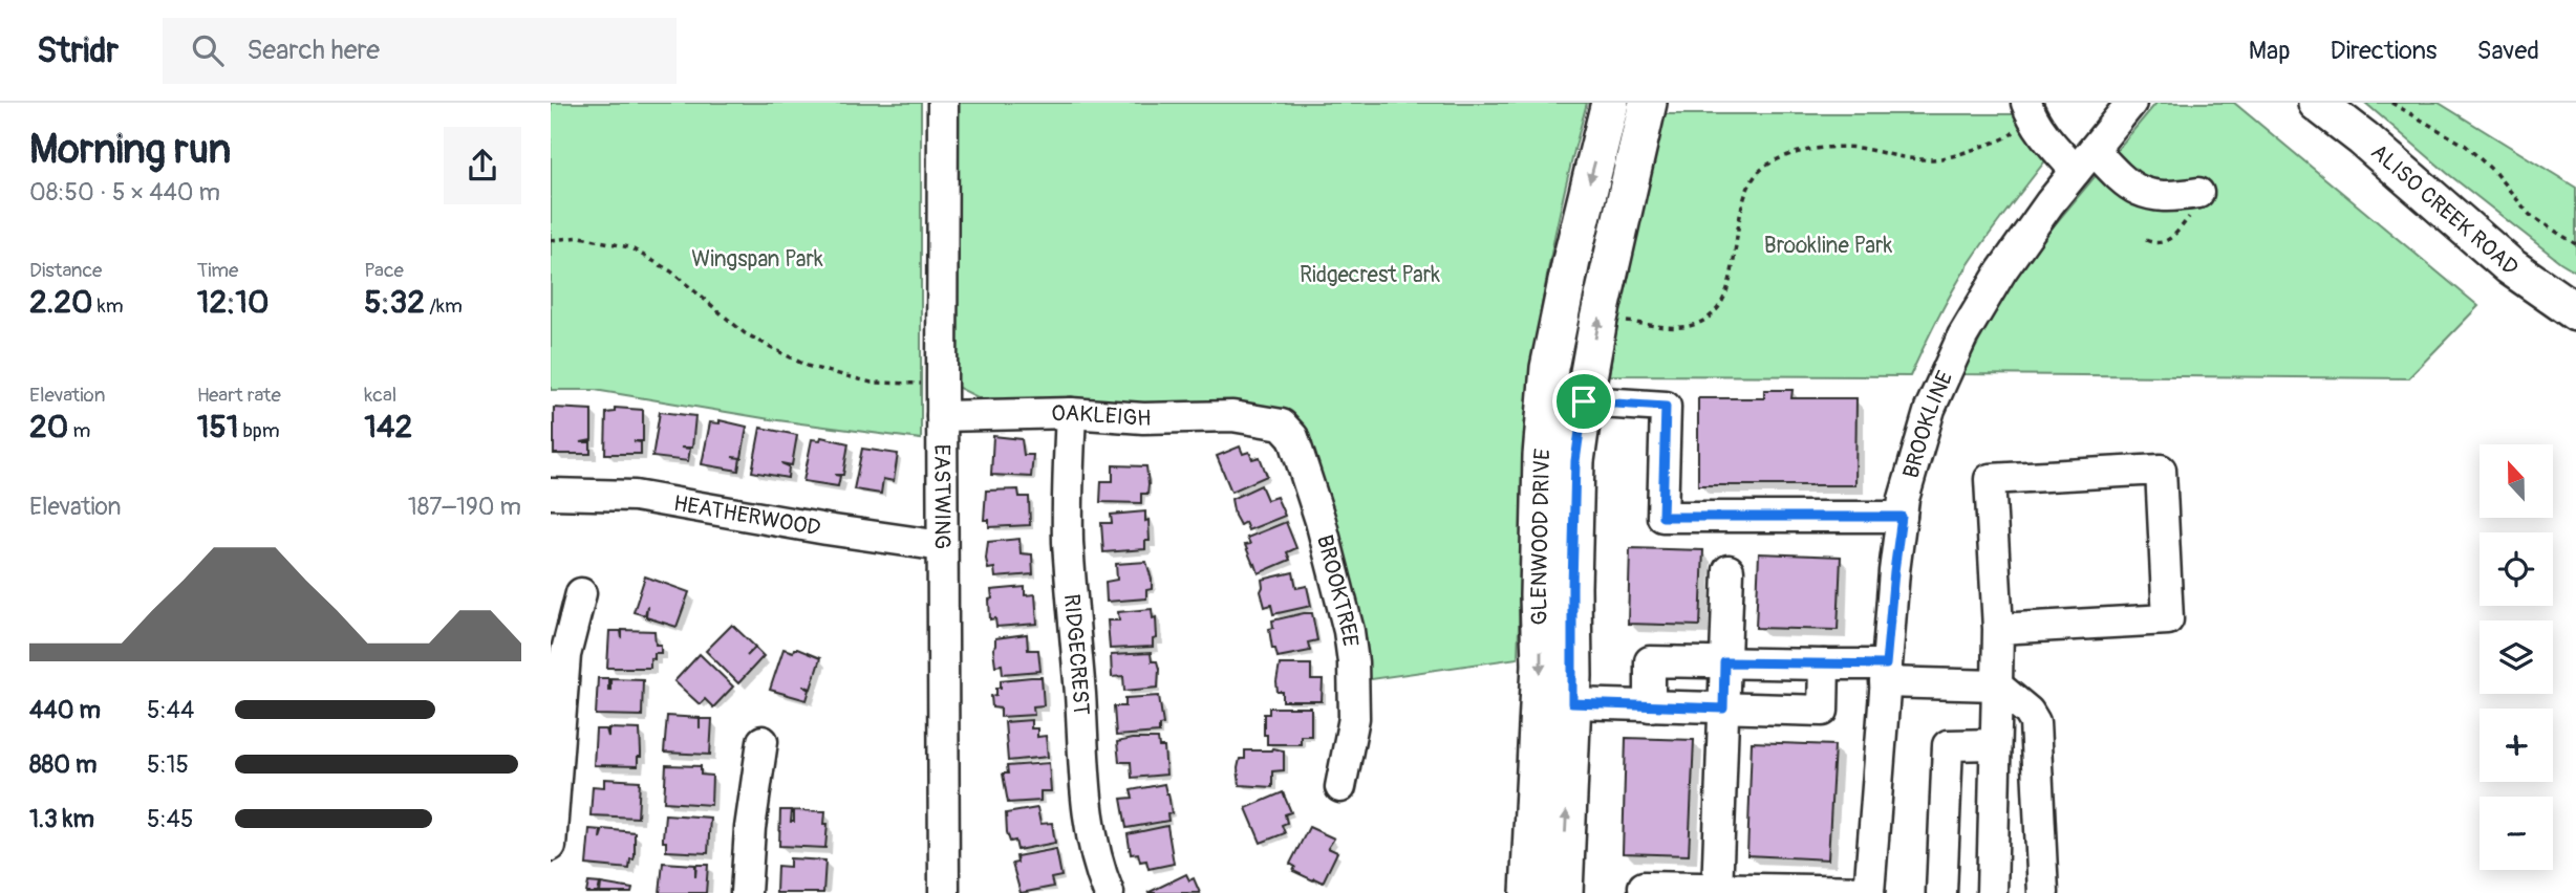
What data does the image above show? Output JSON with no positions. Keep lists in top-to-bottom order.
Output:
{
  "streets": {
    "main road": ["ALISO CREEK ROAD", "GLENWOOD DRIVE"],
    "street": [
      "OAKLEIGH",
      "BROOKLINE",
      "EASTWING",
      "HEATHERWOOD",
      "BROOKTREE",
      "RIDGECREST"
    ]
  },
  "crossings": [
    ["OAKLEIGH", "EASTWING"],
    ["OAKLEIGH", "BROOKTREE"],
    ["OAKLEIGH", "RIDGECREST"],
    ["EASTWING", "HEATHERWOOD"]
  ],
  "parks": ["Brookline Park", "Wingspan Park", "Ridgecrest Park"],
  "north": "top",
  "page": {
    "header": "Stridr",
    "search": "Search here",
    "nav": ["Map", "Directions", "Saved"],
    "heading": ["Morning run", "08:50 · 5 × 440 m"],
    "stats": [
      ["Distance", "2.20 km"],
      ["Time", "12:10"],
      ["Pace", "5:32 /km"],
      ["Elevation", "20 m"],
      ["Heart rate", "151 bpm"],
      ["kcal", "142"]
    ],
    "map_buttons": ["+", "−"],
    "chart": ["Elevation", "187–190 m"],
    "list": [
      {
        "name": "440 m",
        "note": "5:44"
      },
      {
        "name": "880 m",
        "note": "5:15"
      },
      {
        "name": "1.3 km",
        "note": "5:45"
      }
    ]
  }
}
